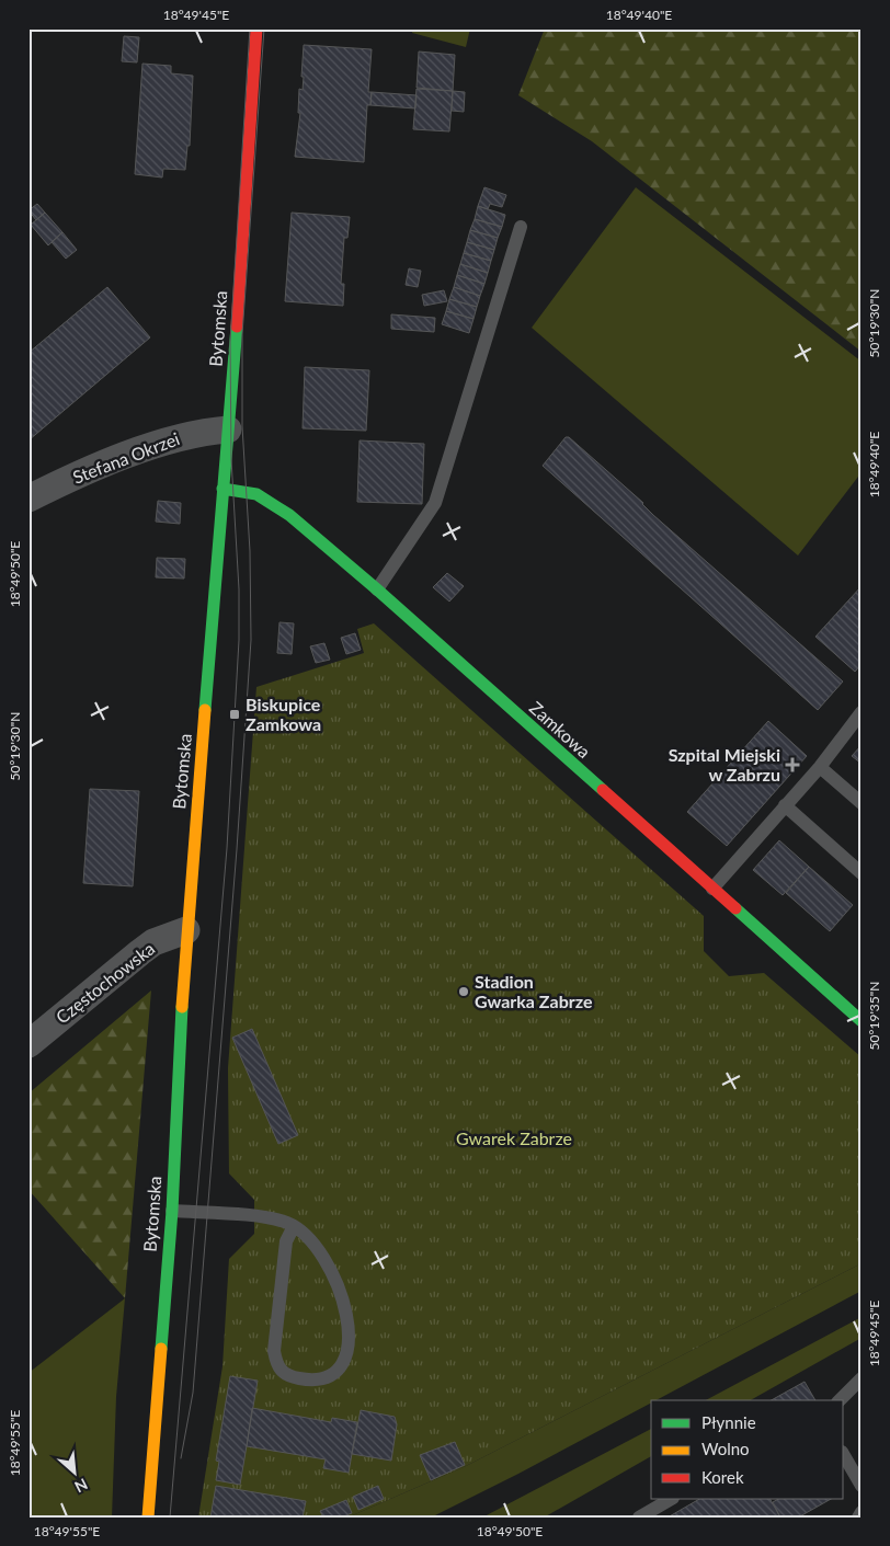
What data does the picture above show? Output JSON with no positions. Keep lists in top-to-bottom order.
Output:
{
  "streets": {
    "street": [
      "Bytomska",
      "Stefana Okrzei",
      "Zamkowa",
      "Częstochowska"
    ]
  },
  "crossings": [
    ["Bytomska", "Stefana Okrzei"],
    ["Bytomska", "Zamkowa"],
    ["Bytomska", "Częstochowska"]
  ],
  "parks": ["Gwarek Zabrze"],
  "places": {
    "transit": ["Biskupice Zamkowa"],
    "health": ["Szpital Miejski w Zabrzu"],
    "other": ["Stadion Gwarka Zabrze"]
  },
  "legend": ["Płynnie", "Wolno", "Korek"],
  "north": "bottom right",
  "coordinates": [
    "18°49'45\"E",
    "18°49'40\"E",
    "50°19'30\"N",
    "18°49'50\"E",
    "50°19'35\"N",
    "18°49'55\"E"
  ]
}
